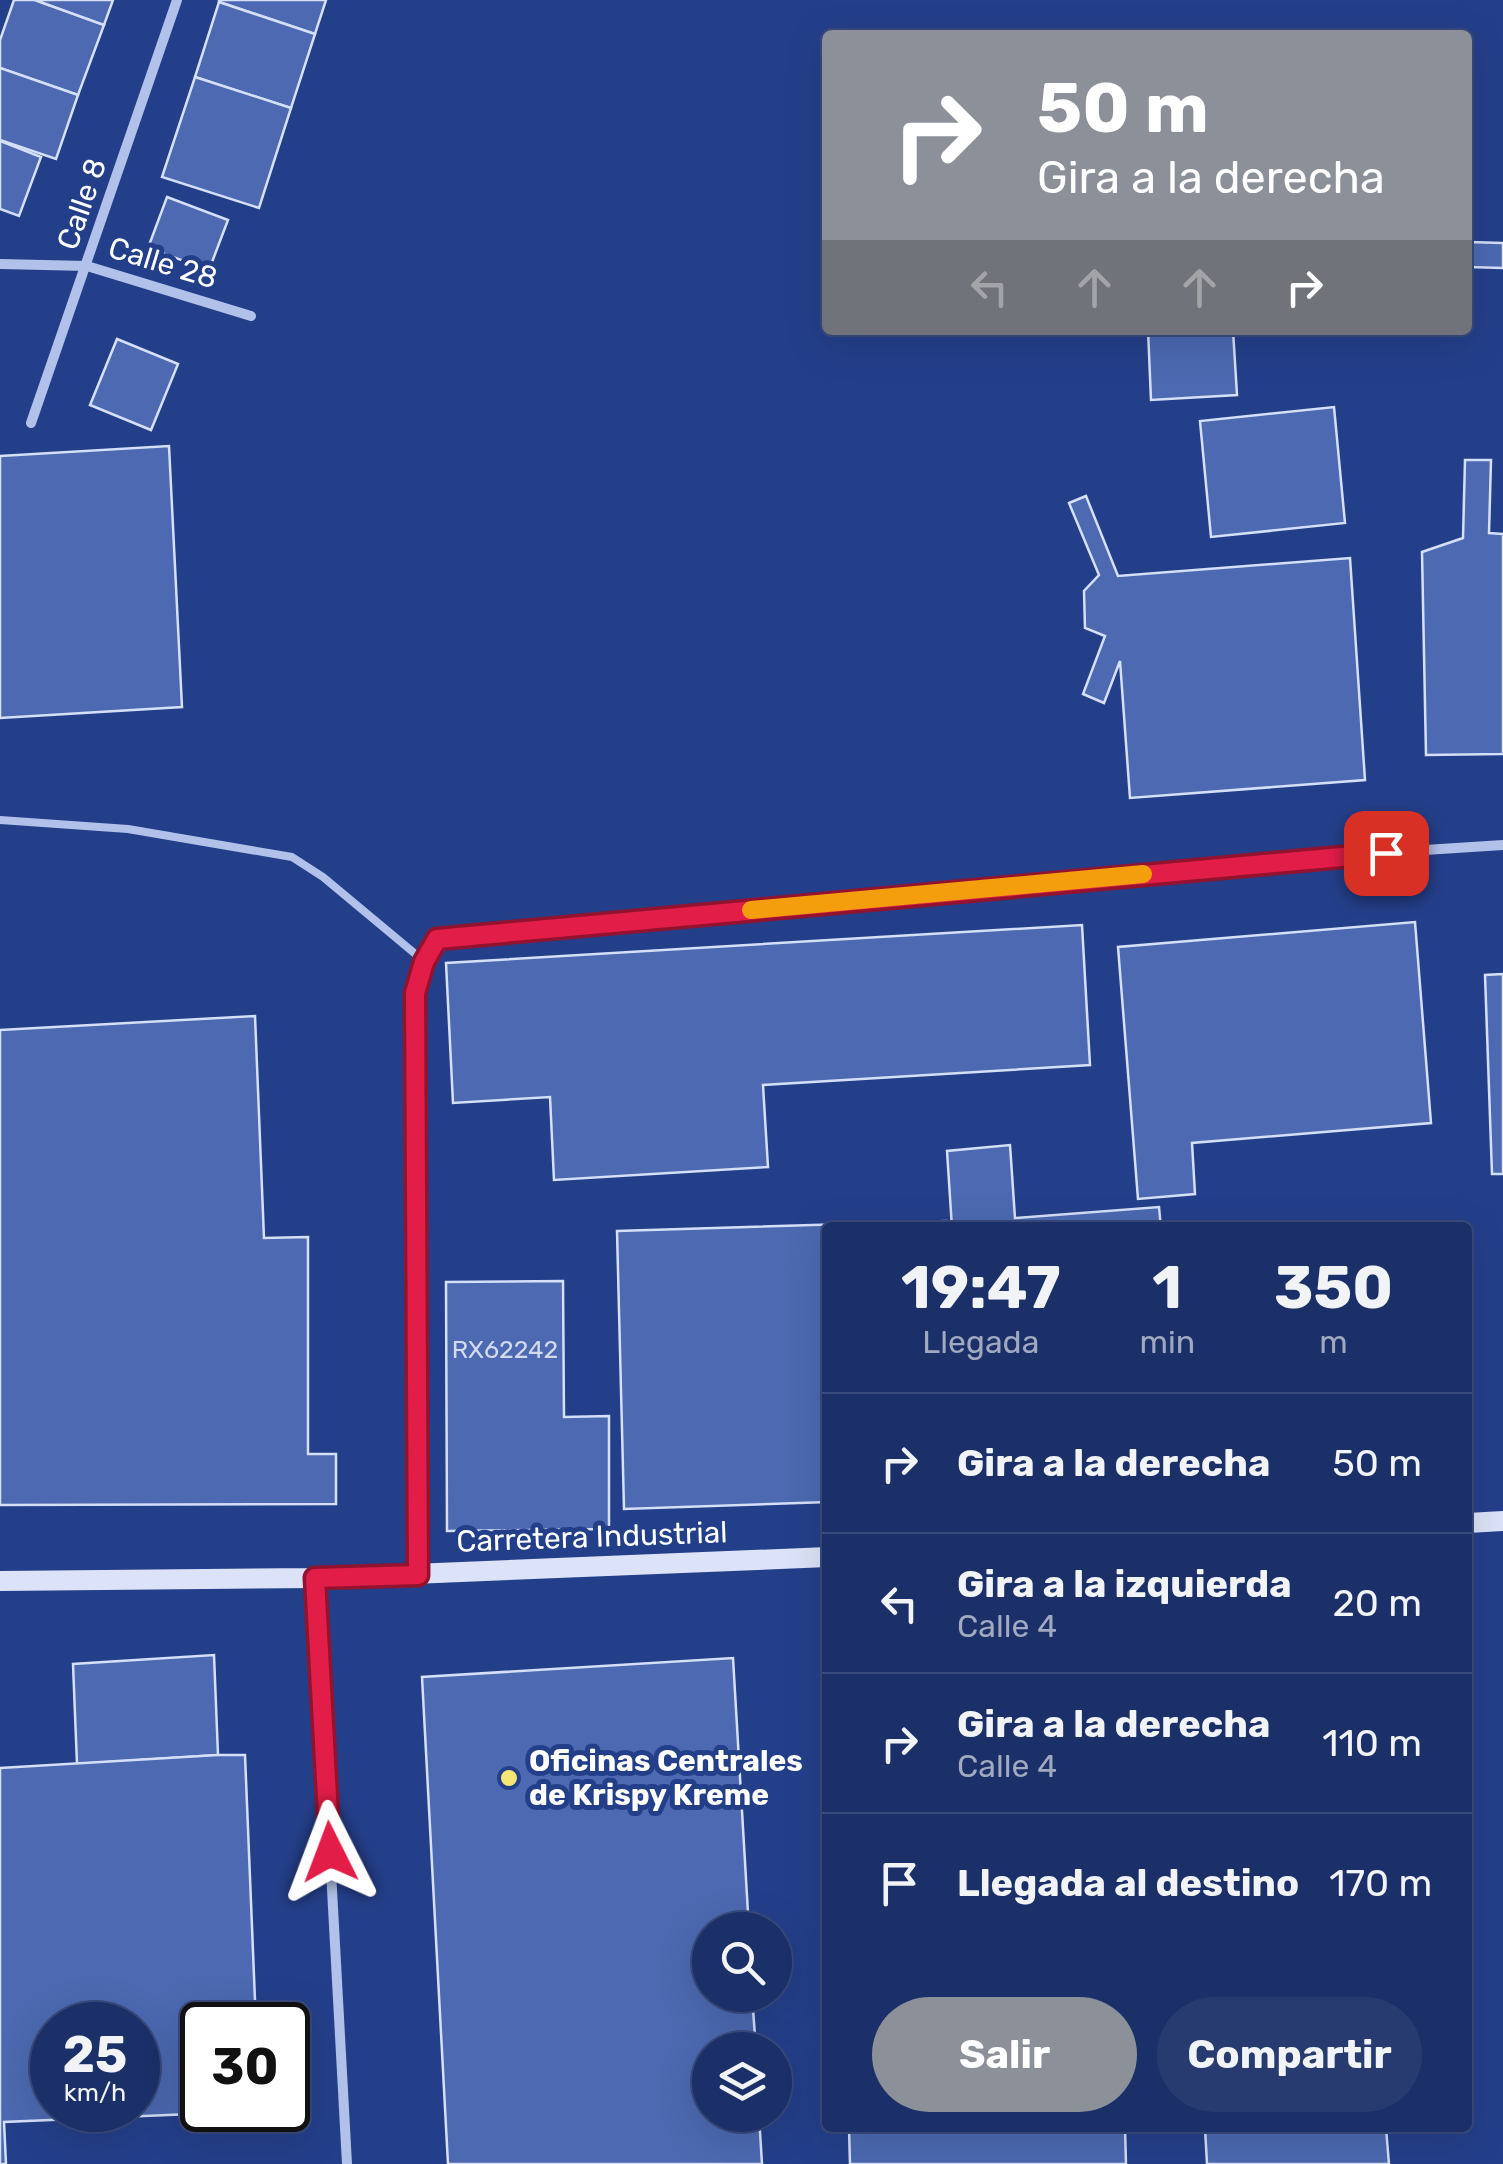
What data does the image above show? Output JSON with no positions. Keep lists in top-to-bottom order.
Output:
{
  "streets": {
    "street": ["Calle 8", "Calle 28", "Carretera Industrial"]
  },
  "crossings": [
    ["Calle 8", "Calle 28"]
  ],
  "places": ["Oficinas Centrales de Krispy Kreme"],
  "house_numbers": ["RX62242"],
  "page": {
    "turn": ["50 m", "Gira a la derecha"],
    "eta": [
      "19:47",
      "Llegada",
      "1",
      "min",
      "350",
      "m"
    ],
    "list": [
      {
        "name": "Gira a la derecha",
        "value": "50 m"
      },
      {
        "name": "Gira a la izquierda",
        "note": "Calle 4",
        "value": "20 m"
      },
      {
        "name": "Gira a la derecha",
        "note": "Calle 4",
        "value": "110 m"
      },
      {
        "name": "Llegada al destino",
        "value": "170 m"
      }
    ],
    "buttons": ["Salir", "Compartir"],
    "speed": "25 km/h",
    "limit": "30"
  }
}
